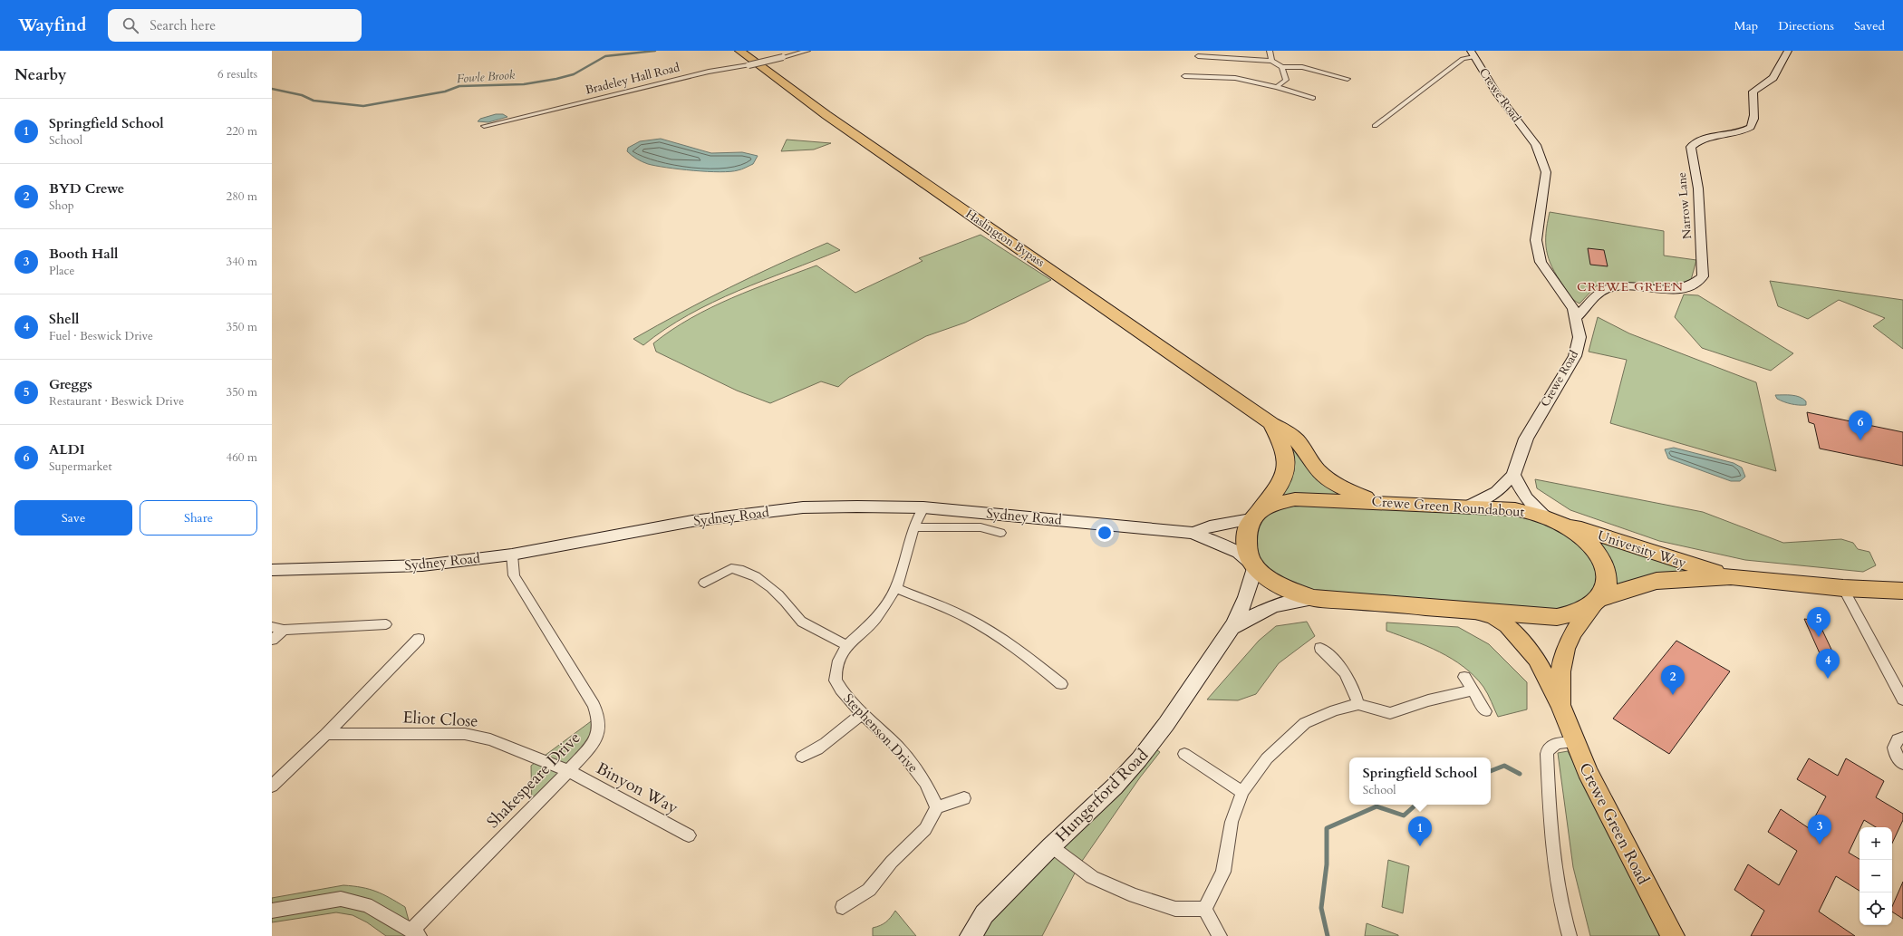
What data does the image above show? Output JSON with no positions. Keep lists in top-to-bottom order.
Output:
{
  "streets": {
    "highway": ["Haslington Bypass", "Crewe Green Roundabout", "University Way"],
    "main road": ["Crewe Green Road"],
    "street": [
      "Bradeley Hall Road",
      "Crewe Road",
      "Narrow Lane",
      "Sydney Road",
      "Eliot Close",
      "Stephenson Drive",
      "Shakespeare Drive",
      "Binyon Way",
      "Hungerford Road"
    ]
  },
  "crossings": [
    ["Crewe Road", "Narrow Lane"],
    ["Crewe Road", "Crewe Green Roundabout"],
    ["Haslington Bypass", "Crewe Green Roundabout"],
    ["Haslington Bypass", "Sydney Road"],
    ["Crewe Green Roundabout", "Sydney Road"],
    ["Crewe Green Roundabout", "University Way"],
    ["Crewe Green Roundabout", "Crewe Green Road"],
    ["Sydney Road", "Stephenson Drive"],
    ["Sydney Road", "Shakespeare Drive"],
    ["Sydney Road", "Hungerford Road"],
    ["University Way", "Crewe Green Road"],
    ["Eliot Close", "Shakespeare Drive"],
    ["Eliot Close", "Binyon Way"],
    ["Shakespeare Drive", "Binyon Way"]
  ],
  "districts": ["CREWE GREEN"],
  "water": ["Fowle Brook"],
  "page": {
    "header": "Wayfind",
    "search": "Search here",
    "nav": ["Map", "Directions", "Saved"],
    "heading": ["Nearby", "6 results"],
    "list": [
      {
        "mark": "1",
        "name": "Springfield School",
        "note": "School",
        "value": "220 m"
      },
      {
        "mark": "2",
        "name": "BYD Crewe",
        "note": "Shop",
        "value": "280 m"
      },
      {
        "mark": "3",
        "name": "Booth Hall",
        "note": "Place",
        "value": "340 m"
      },
      {
        "mark": "4",
        "name": "Shell",
        "note": "Fuel · Beswick Drive",
        "value": "350 m"
      },
      {
        "mark": "5",
        "name": "Greggs",
        "note": "Restaurant · Beswick Drive",
        "value": "350 m"
      },
      {
        "mark": "6",
        "name": "ALDI",
        "note": "Supermarket",
        "value": "460 m"
      }
    ],
    "pins": [
      "6",
      "5",
      "4",
      "2",
      "3",
      "1"
    ],
    "buttons": ["Save", "Share"],
    "popup": ["Springfield School", "School"],
    "map_buttons": ["+", "−"]
  }
}
